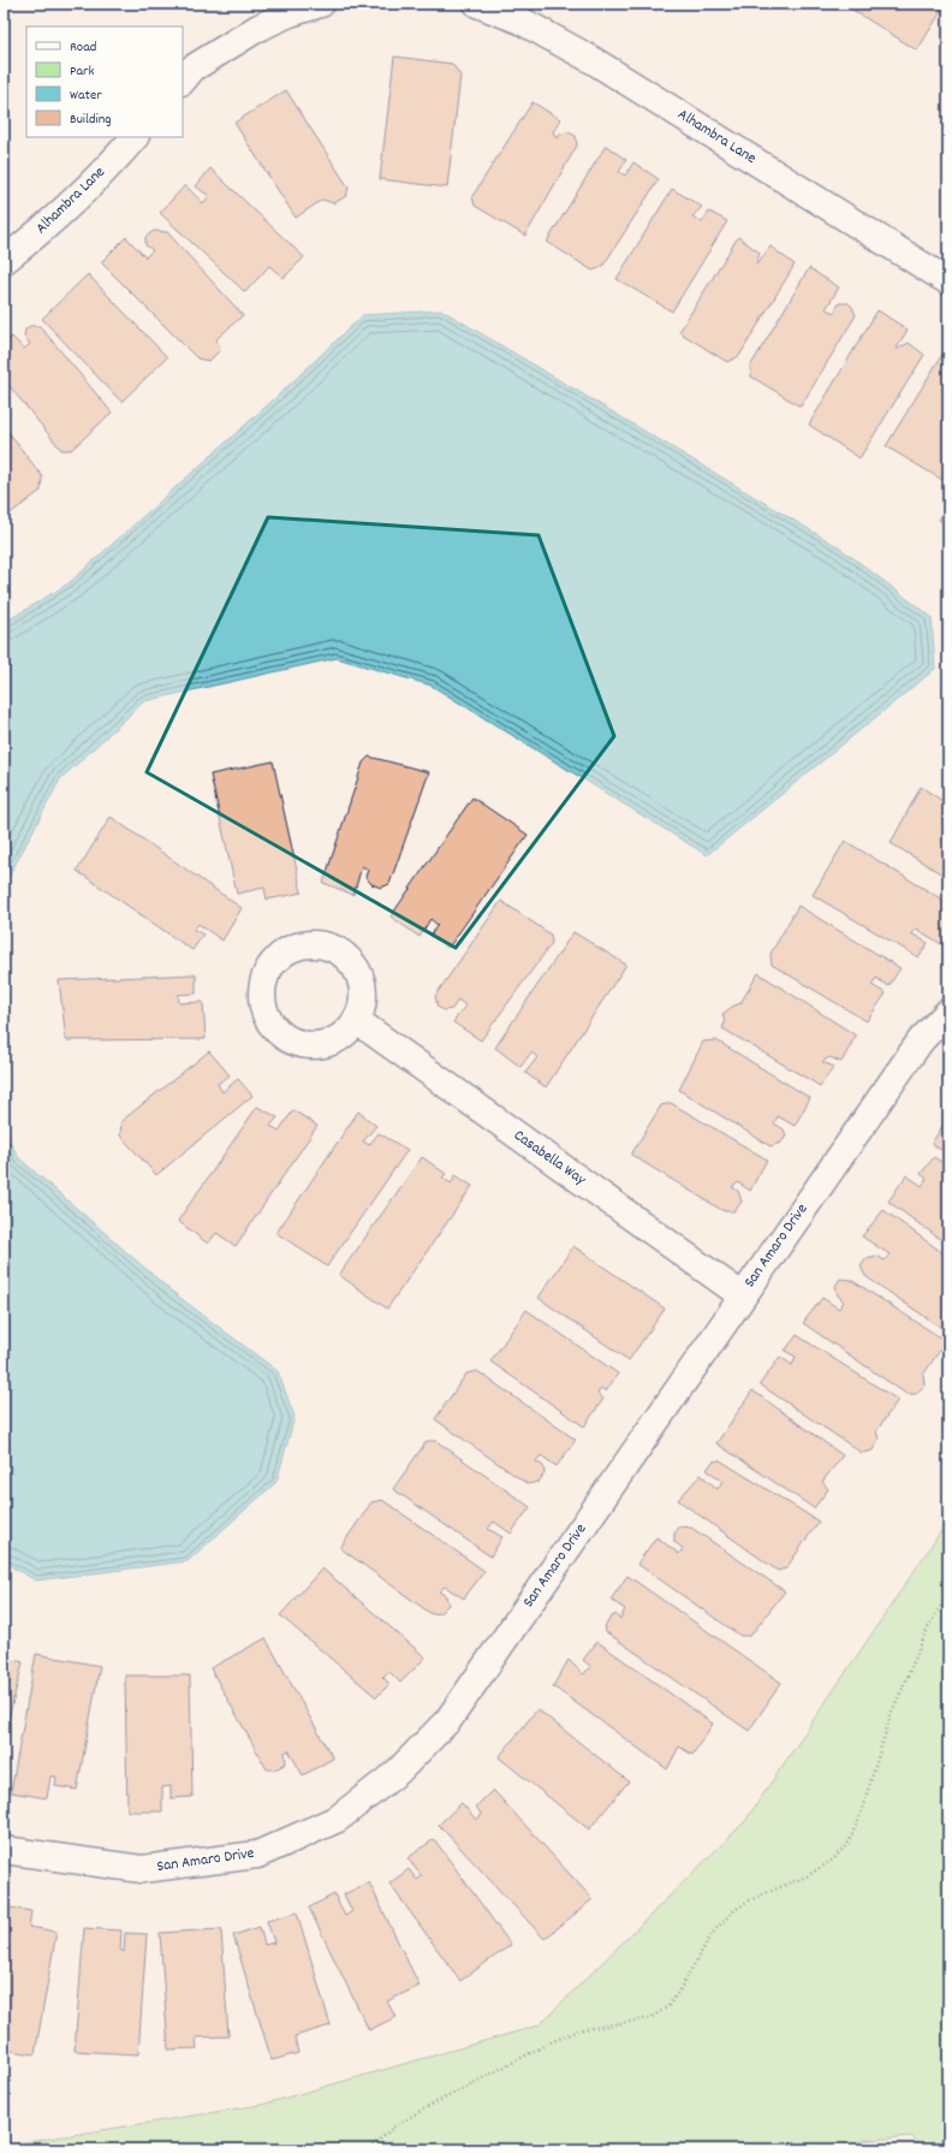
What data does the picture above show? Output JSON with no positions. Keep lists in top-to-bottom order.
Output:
{
  "streets": {
    "street": ["Alhambra Lane", "Casabella Way", "San Amaro Drive"]
  },
  "crossings": [
    ["Casabella Way", "San Amaro Drive"]
  ],
  "legend": [
    "Road",
    "Park",
    "Water",
    "Building"
  ]
}
